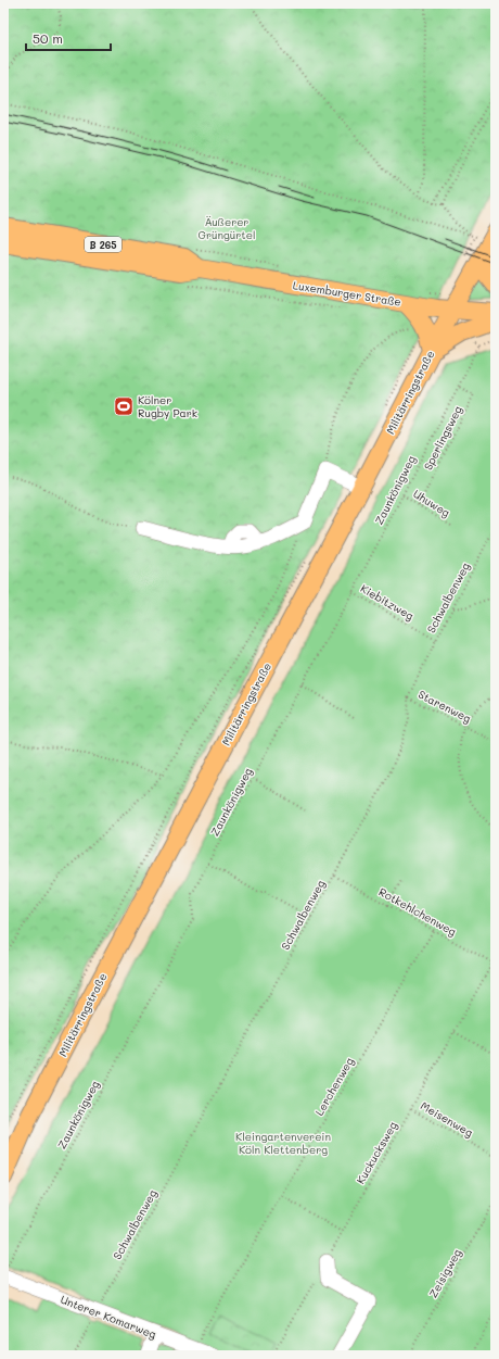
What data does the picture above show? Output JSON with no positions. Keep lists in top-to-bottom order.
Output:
{
  "streets": {
    "main road": ["B 265", "Luxemburger Straße", "Militärringstraße"],
    "street": ["Unterer Komarweg"],
    "path": [
      "Sperlingsweg",
      "Zaunkönigweg",
      "Uhuweg",
      "Schwalbenweg",
      "Kiebitzweg",
      "Starenweg",
      "Rotkehlchenweg",
      "Lerchenweg",
      "Meisenweg",
      "Kuckucksweg",
      "Zeisigweg"
    ]
  },
  "crossings": [
    ["Luxemburger Straße", "Militärringstraße"],
    ["Sperlingsweg", "Zaunkönigweg"],
    ["Sperlingsweg", "Uhuweg"],
    ["Zaunkönigweg", "Uhuweg"],
    ["Zaunkönigweg", "Kiebitzweg"],
    ["Zaunkönigweg", "Unterer Komarweg"],
    ["Schwalbenweg", "Kiebitzweg"],
    ["Schwalbenweg", "Starenweg"],
    ["Schwalbenweg", "Rotkehlchenweg"],
    ["Rotkehlchenweg", "Lerchenweg"],
    ["Rotkehlchenweg", "Kuckucksweg"],
    ["Meisenweg", "Kuckucksweg"]
  ],
  "parks": ["Äußerer Grüngürtel", "Kleingartenverein Köln Klettenberg"],
  "places": {
    "sports": ["Kölner Rugby Park"]
  },
  "scale_bar": "50 m"
}
